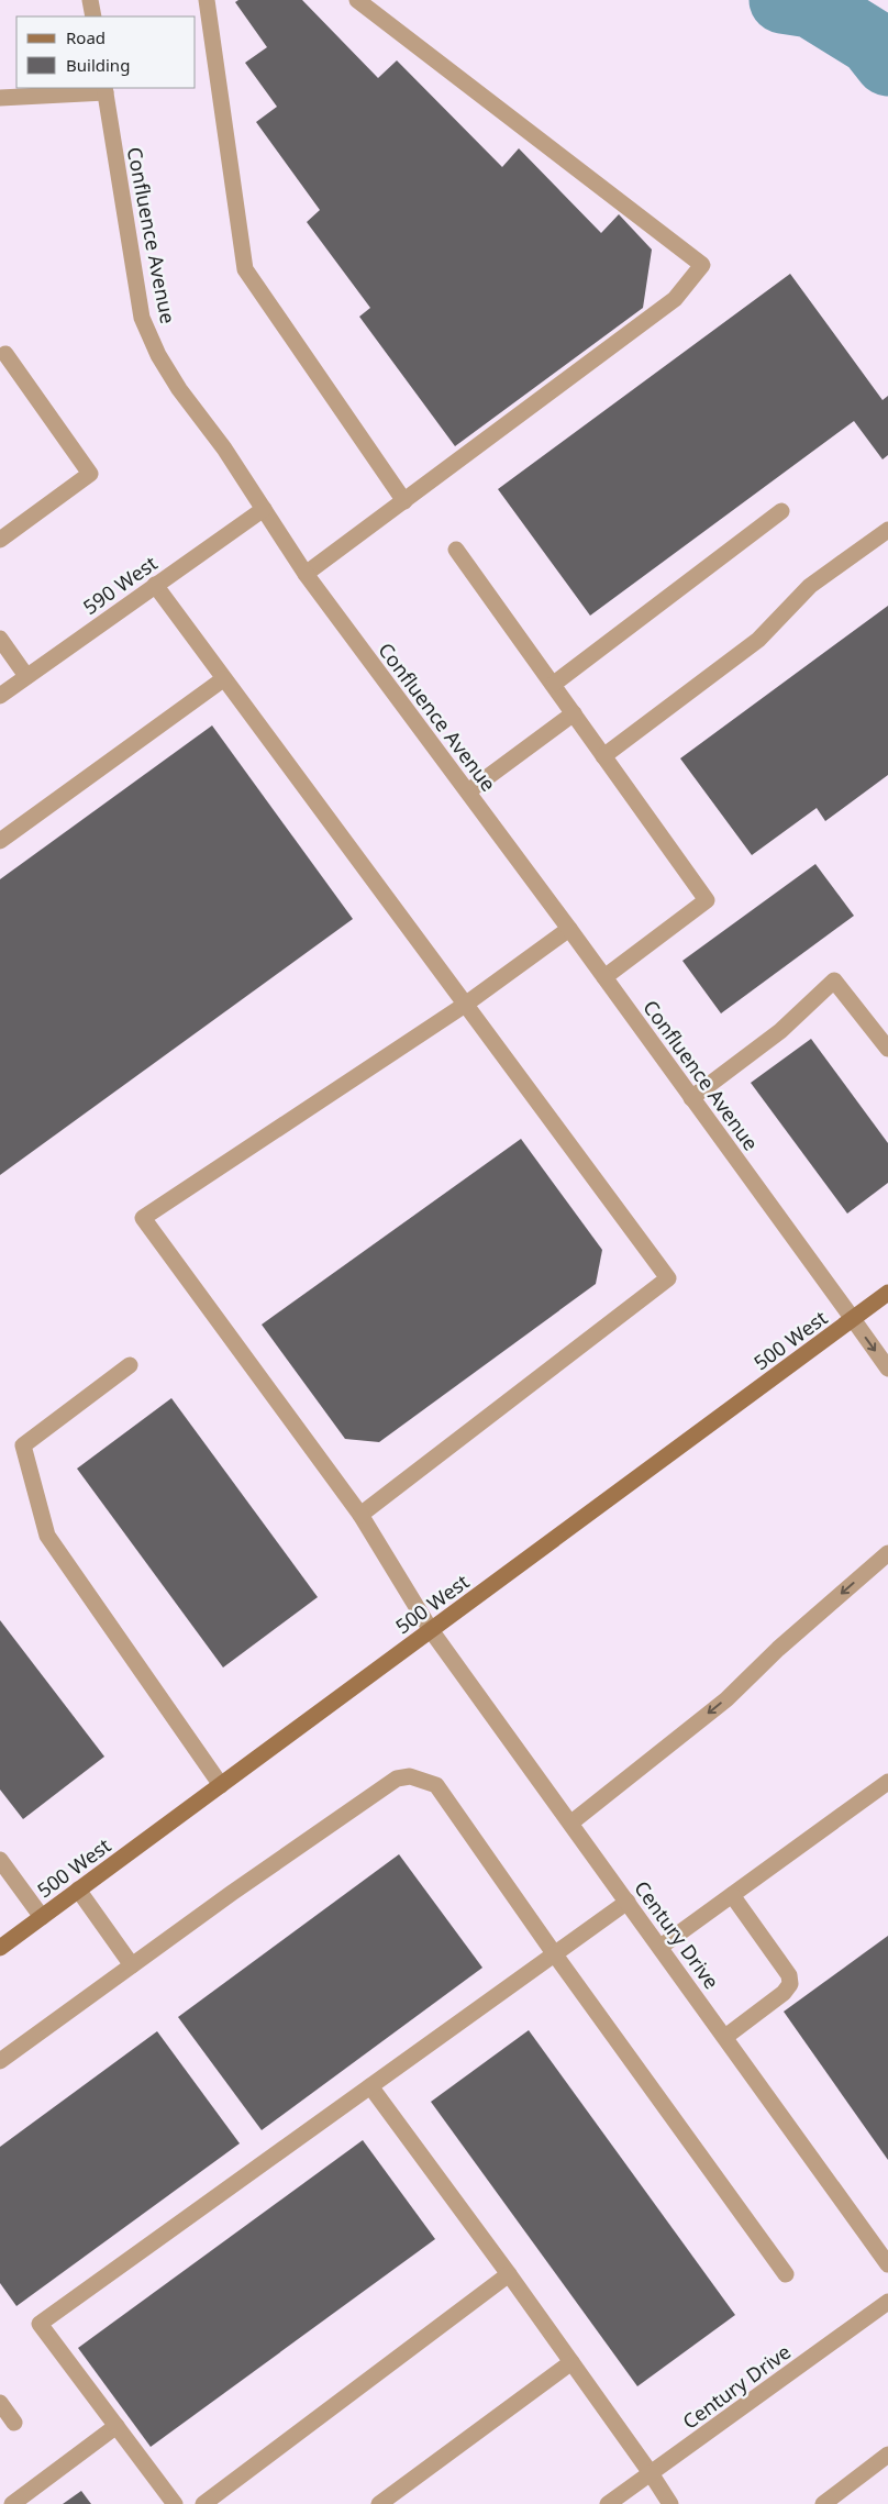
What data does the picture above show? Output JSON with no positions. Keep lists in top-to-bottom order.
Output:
{
  "streets": {
    "main road": ["500 West"],
    "street": ["Confluence Avenue", "590 West", "Century Drive"]
  },
  "crossings": [
    ["Confluence Avenue", "590 West"],
    ["Confluence Avenue", "500 West"],
    ["500 West", "Century Drive"]
  ],
  "legend": ["Road", "Building"]
}
